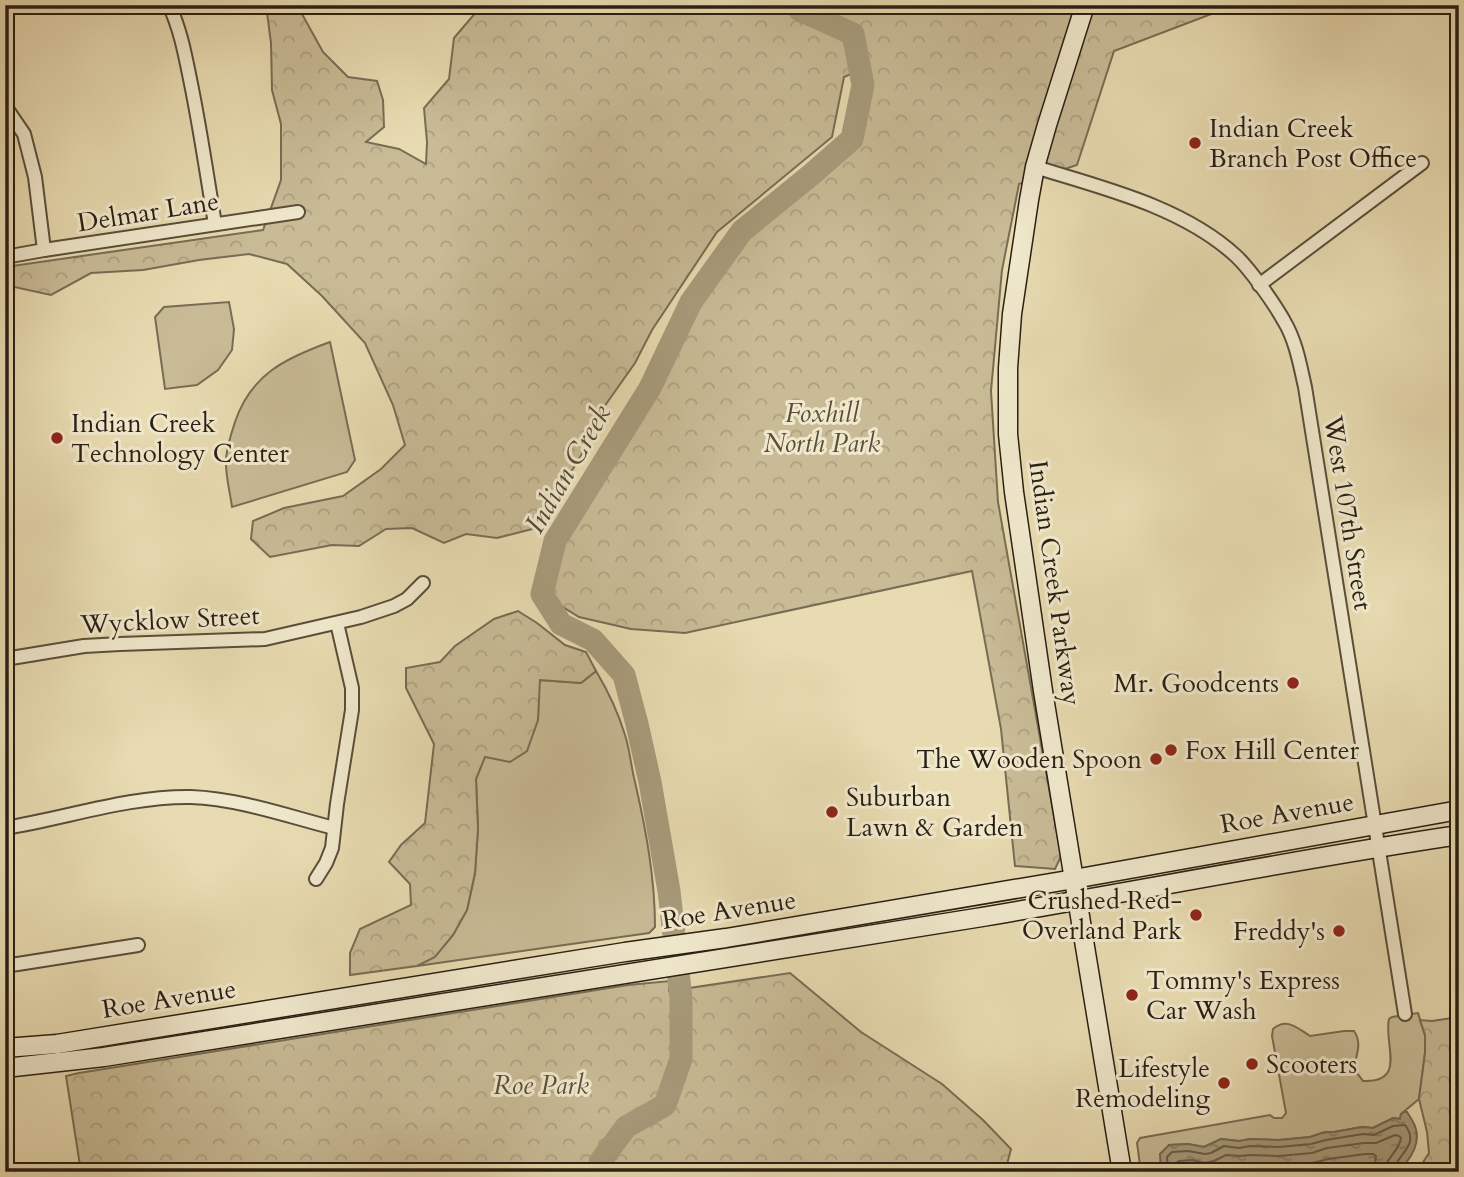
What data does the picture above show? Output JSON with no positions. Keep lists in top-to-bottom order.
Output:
{
  "streets": {
    "main road": ["Indian Creek Parkway", "Roe Avenue"],
    "street": ["Delmar Lane", "West 107th Street", "Wycklow Street"]
  },
  "crossings": [
    ["West 107th Street", "Indian Creek Parkway"],
    ["West 107th Street", "Roe Avenue"],
    ["Indian Creek Parkway", "Roe Avenue"]
  ],
  "water": ["Indian Creek"],
  "parks": ["Foxhill North Park", "Roe Park"],
  "places": [
    "Indian Creek Branch Post Office",
    "Indian Creek Technology Center",
    "Mr. Goodcents",
    "Fox Hill Center",
    "The Wooden Spoon",
    "Suburban Lawn & Garden",
    "Crushed Red- Overland Park",
    "Freddy's",
    "Tommy's Express Car Wash",
    "Scooters",
    "Lifestyle Remodeling"
  ]
}
